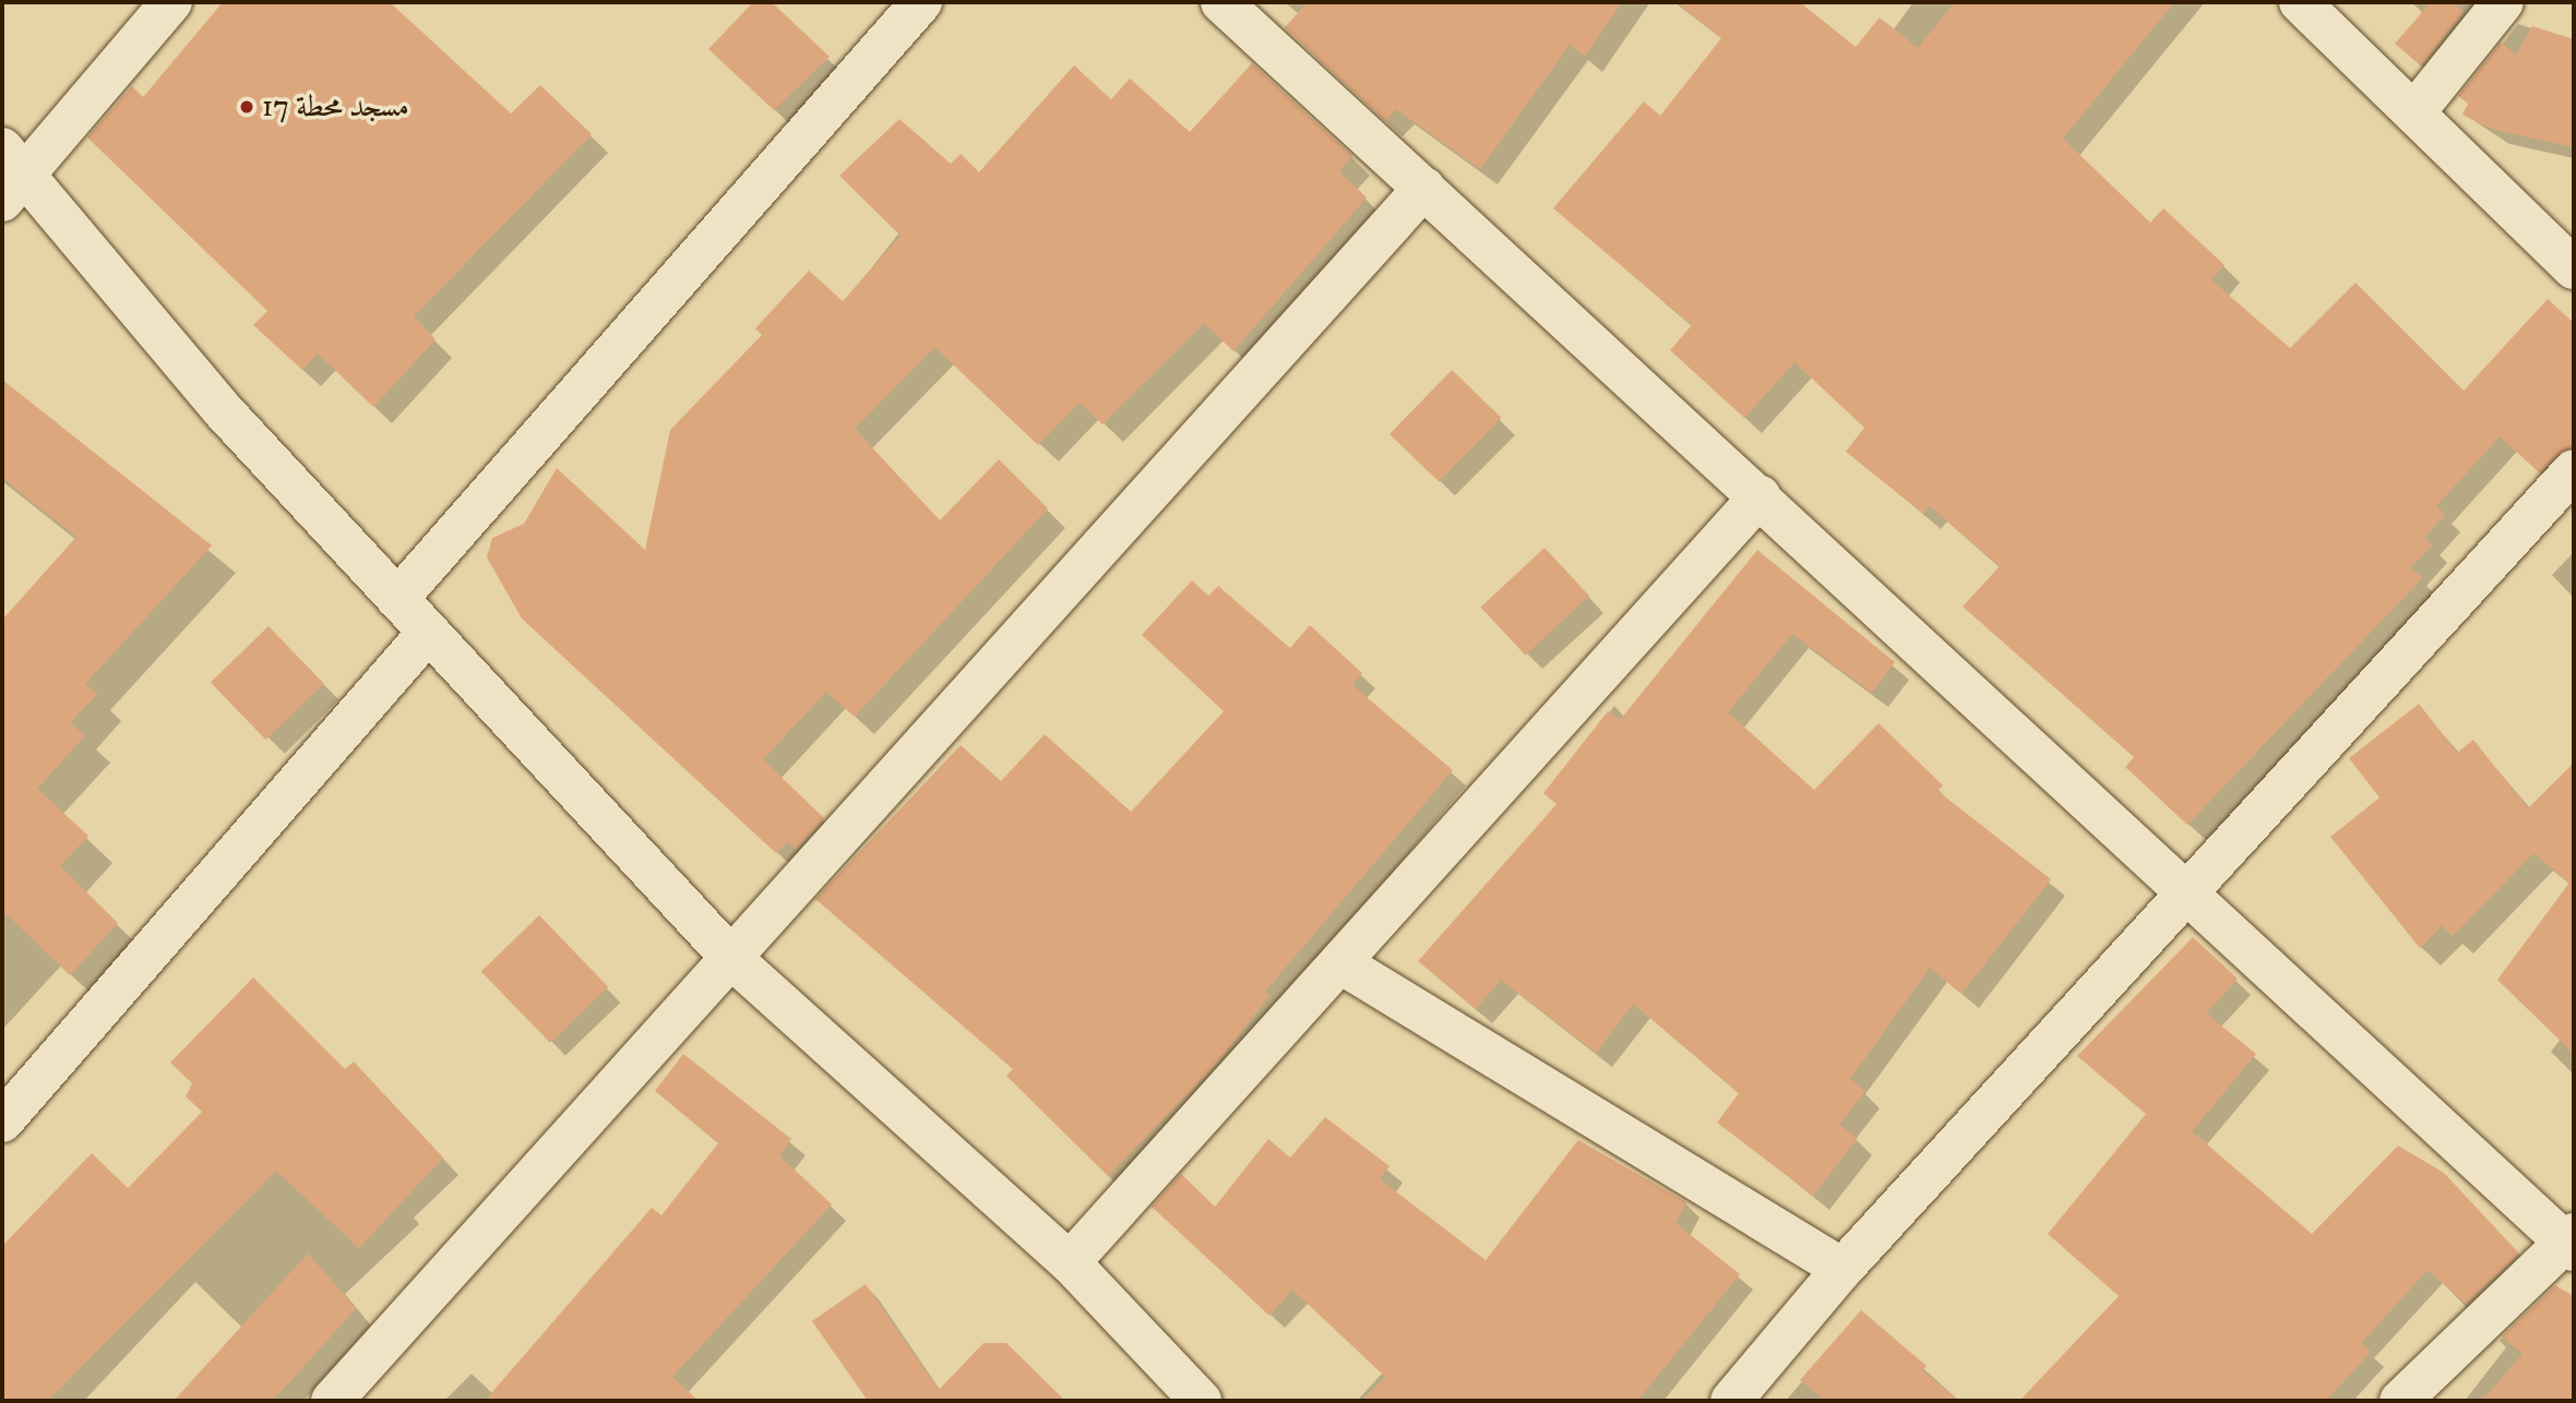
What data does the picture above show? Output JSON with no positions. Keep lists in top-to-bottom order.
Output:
{
  "places": ["مسجد محطة 17"]
}
